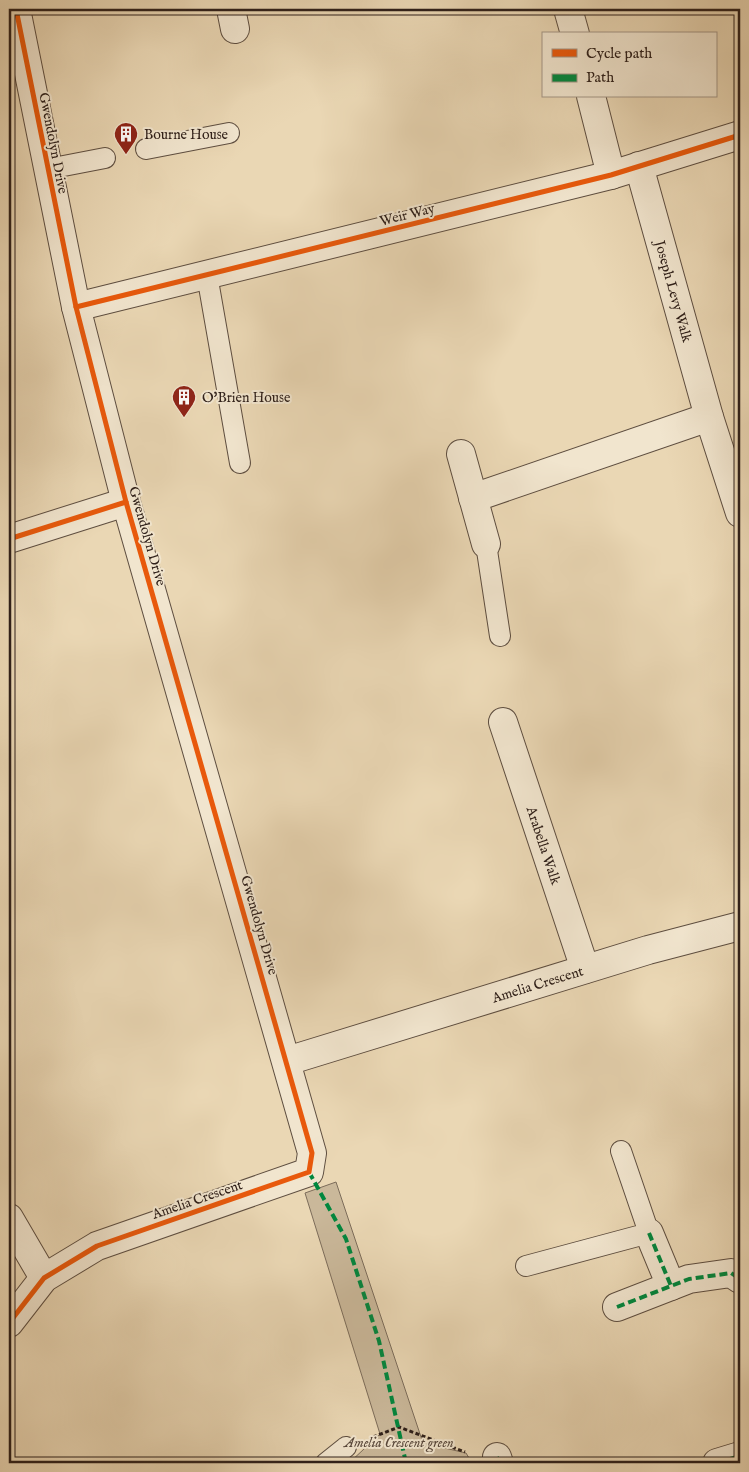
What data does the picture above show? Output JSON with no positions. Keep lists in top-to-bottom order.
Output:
{
  "streets": {
    "street": [
      "Gwendolyn Drive",
      "Weir Way",
      "Joseph Levy Walk",
      "Arabella Walk",
      "Amelia Crescent"
    ]
  },
  "crossings": [
    ["Gwendolyn Drive", "Weir Way"],
    ["Gwendolyn Drive", "Amelia Crescent"],
    ["Weir Way", "Joseph Levy Walk"],
    ["Arabella Walk", "Amelia Crescent"]
  ],
  "parks": ["Amelia Crescent green"],
  "places": {
    "building": ["Bourne House", "O'Brien House"]
  },
  "legend": ["Cycle path", "Path"]
}
